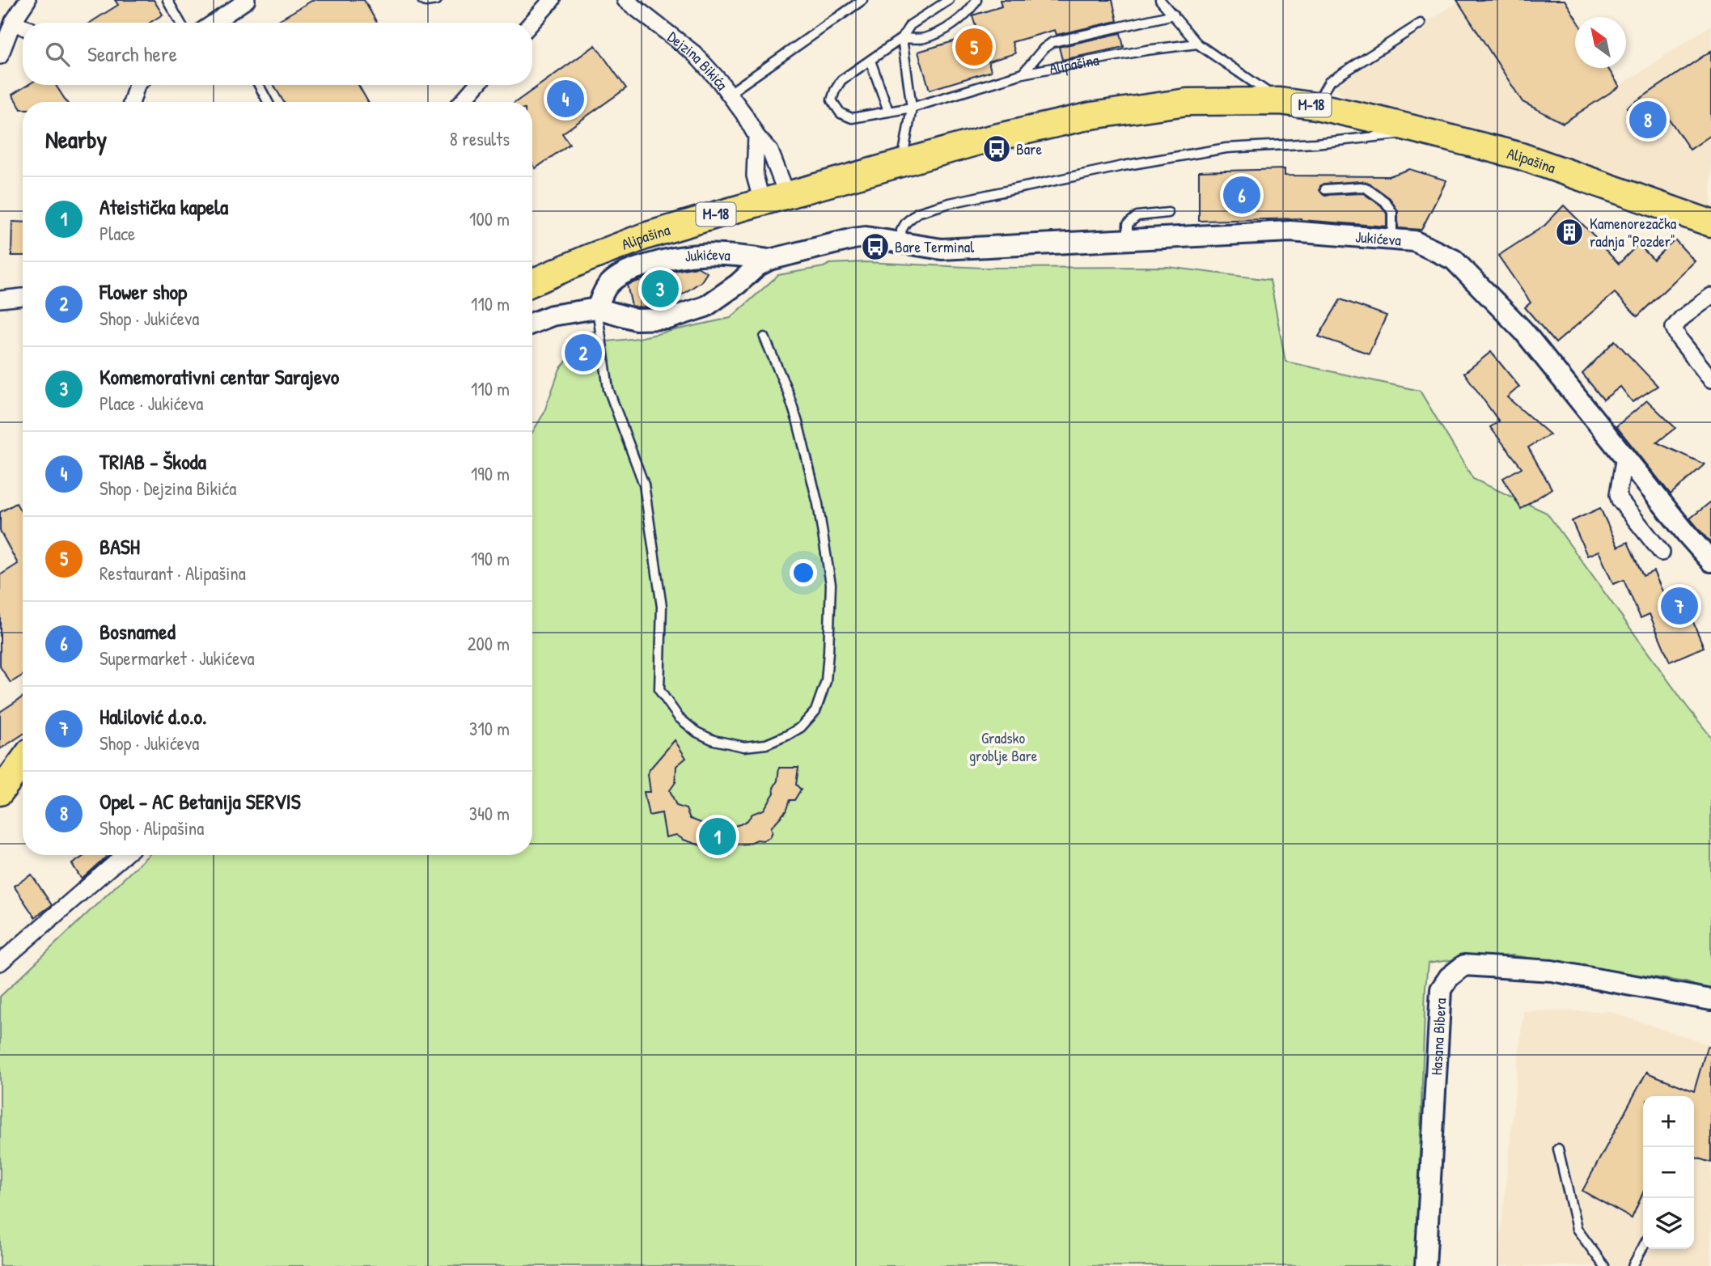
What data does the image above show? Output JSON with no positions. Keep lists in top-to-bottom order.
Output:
{
  "streets": {
    "main road": ["Alipašina", "M-18"],
    "street": ["Dejzina Bikića", "Jukićeva", "Hasana Bibera"]
  },
  "crossings": [
    ["Dejzina Bikića", "Alipašina"]
  ],
  "parks": ["Gradsko groblje Bare"],
  "places": {
    "bus stop": ["Bare", "Bare Terminal"],
    "building": ["Kamenorezačka radnja \"Pozder\""]
  },
  "north": "top left",
  "page": {
    "search": "Search here",
    "pins": [
      "5",
      "4",
      "8",
      "6",
      "3",
      "2",
      "7",
      "1"
    ],
    "heading": ["Nearby", "8 results"],
    "list": [
      {
        "mark": "1",
        "name": "Ateistička kapela",
        "note": "Place",
        "value": "100 m"
      },
      {
        "mark": "2",
        "name": "Flower shop",
        "note": "Shop · Jukićeva",
        "value": "110 m"
      },
      {
        "mark": "3",
        "name": "Komemorativni centar Sarajevo",
        "note": "Place · Jukićeva",
        "value": "110 m"
      },
      {
        "mark": "4",
        "name": "TRIAB - Škoda",
        "note": "Shop · Dejzina Bikića",
        "value": "190 m"
      },
      {
        "mark": "5",
        "name": "BASH",
        "note": "Restaurant · Alipašina",
        "value": "190 m"
      },
      {
        "mark": "6",
        "name": "Bosnamed",
        "note": "Supermarket · Jukićeva",
        "value": "200 m"
      },
      {
        "mark": "7",
        "name": "Halilović d.o.o.",
        "note": "Shop · Jukićeva",
        "value": "310 m"
      },
      {
        "mark": "8",
        "name": "Opel - AC Betanija SERVIS",
        "note": "Shop · Alipašina",
        "value": "340 m"
      }
    ],
    "map_buttons": ["+", "−"]
  }
}
